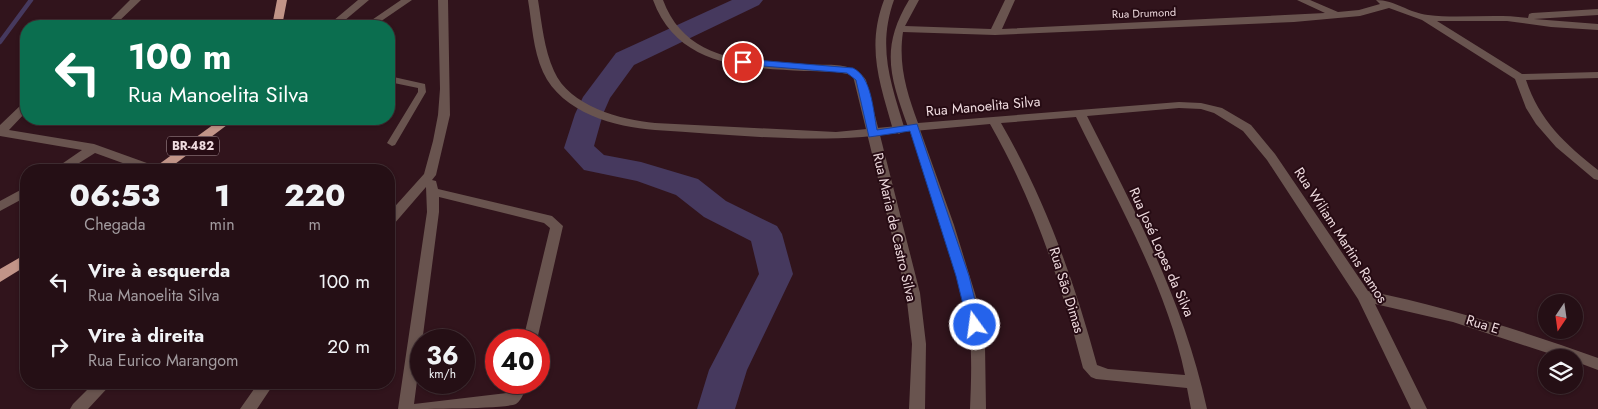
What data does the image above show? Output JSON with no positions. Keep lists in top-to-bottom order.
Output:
{
  "streets": {
    "highway": ["BR-482"],
    "street": [
      "Rua Drumond",
      "Rua Manoelita Silva",
      "Rua Maria de Castro Silva",
      "Rua Wiliam Martins Ramos",
      "Rua José Lopes da Silva",
      "Rua São Dimas",
      "Rua E"
    ]
  },
  "crossings": [
    ["Rua Manoelita Silva", "Rua Maria de Castro Silva"],
    ["Rua Manoelita Silva", "Rua Wiliam Martins Ramos"],
    ["Rua Manoelita Silva", "Rua José Lopes da Silva"],
    ["Rua Manoelita Silva", "Rua São Dimas"],
    ["Rua Wiliam Martins Ramos", "Rua E"],
    ["Rua José Lopes da Silva", "Rua São Dimas"]
  ],
  "north": "bottom",
  "page": {
    "turn": ["100 m", "Rua Manoelita Silva"],
    "eta": [
      "06:53",
      "Chegada",
      "1",
      "min",
      "220",
      "m"
    ],
    "list": [
      {
        "name": "Vire à esquerda",
        "note": "Rua Manoelita Silva",
        "value": "100 m"
      },
      {
        "name": "Vire à direita",
        "note": "Rua Eurico Marangom",
        "value": "20 m"
      }
    ],
    "speed": "36 km/h",
    "limit": "40"
  }
}
